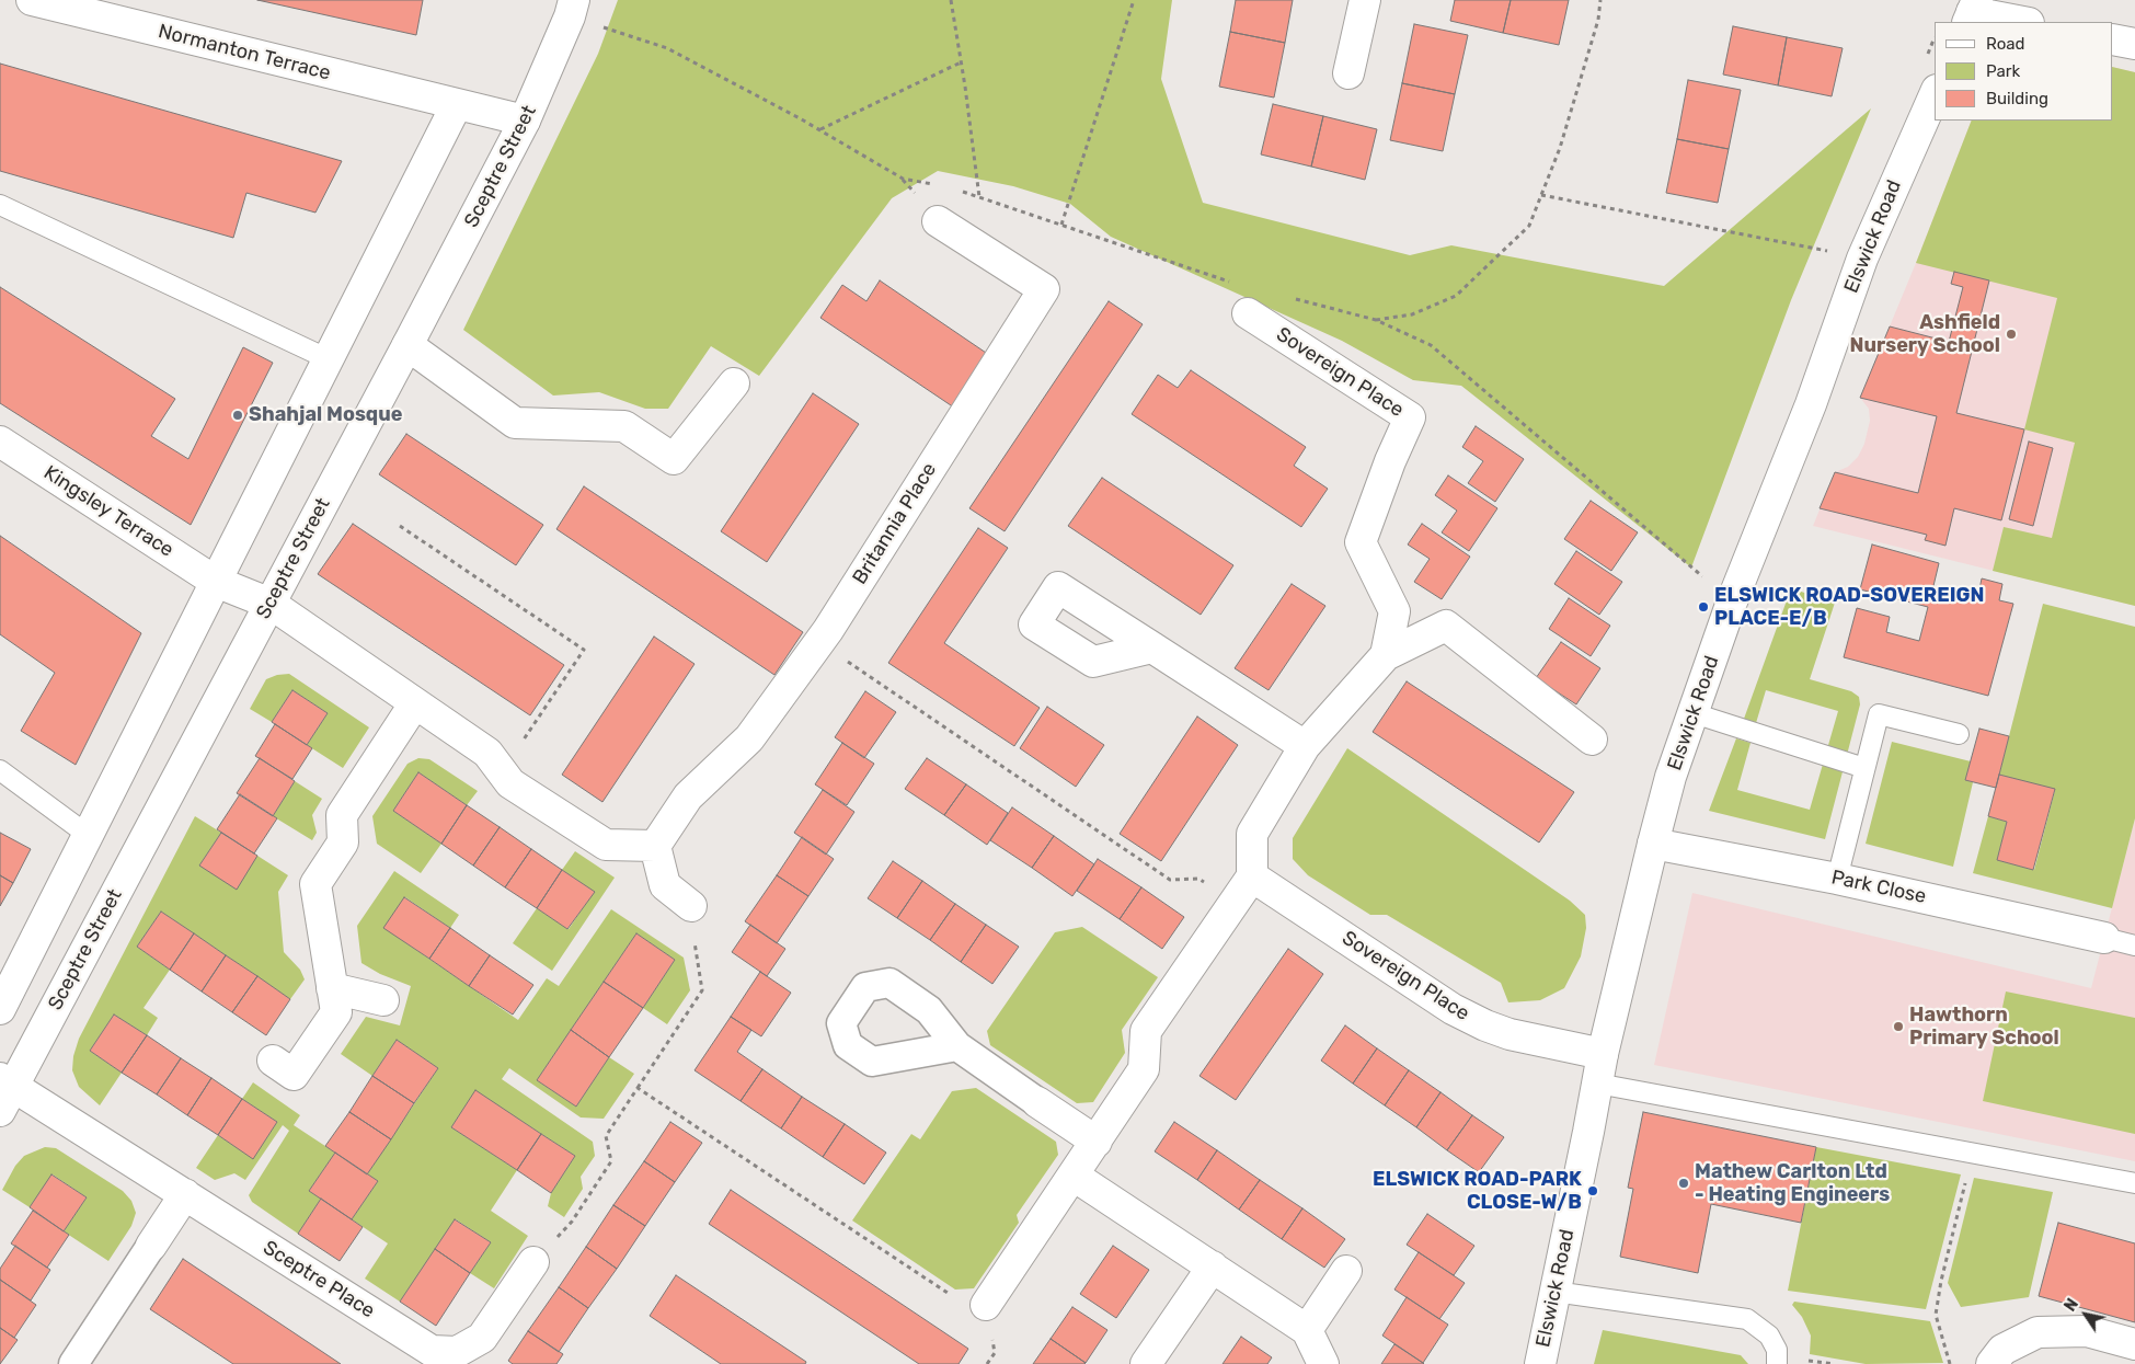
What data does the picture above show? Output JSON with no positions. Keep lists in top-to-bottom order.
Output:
{
  "streets": {
    "street": [
      "Normanton Terrace",
      "Sceptre Street",
      "Elswick Road",
      "Sovereign Place",
      "Kingsley Terrace",
      "Britannia Place",
      "Park Close",
      "Sceptre Place"
    ]
  },
  "crossings": [
    ["Normanton Terrace", "Sceptre Street"],
    ["Sceptre Street", "Kingsley Terrace"],
    ["Sceptre Street", "Sceptre Place"],
    ["Elswick Road", "Sovereign Place"],
    ["Elswick Road", "Park Close"]
  ],
  "places": [
    "Ashfield Nursery School",
    "Shahjal Mosque",
    "ELSWICK ROAD-SOVEREIGN PLACE-E/B",
    "Hawthorn Primary School",
    "Mathew Carlton Ltd - Heating Engineers",
    "ELSWICK ROAD-PARK CLOSE-W/B"
  ],
  "legend": ["Road", "Park", "Building"],
  "north": "top left"
}
